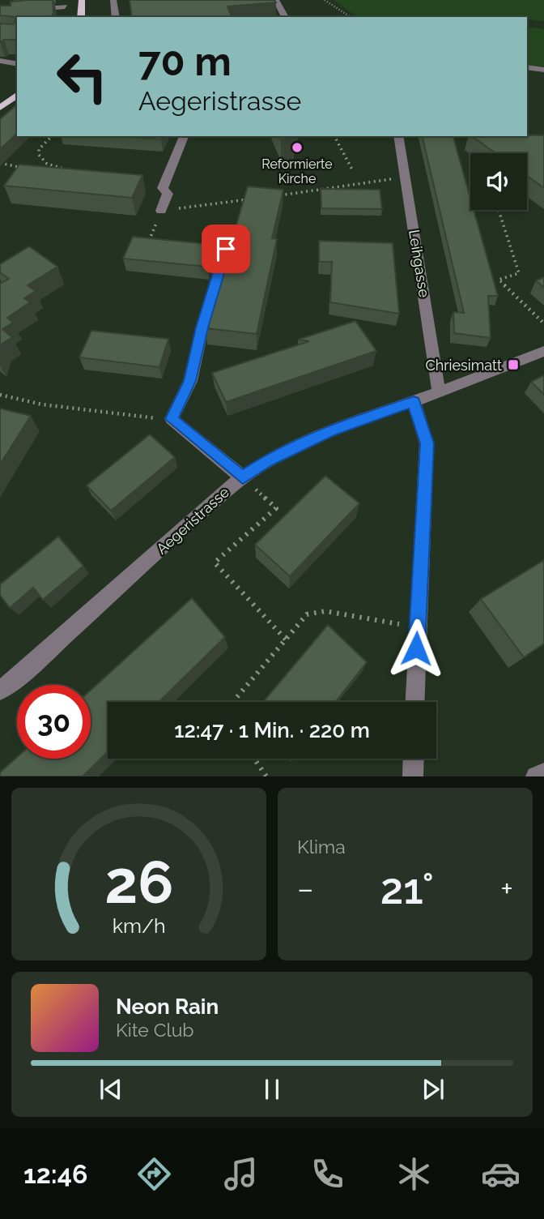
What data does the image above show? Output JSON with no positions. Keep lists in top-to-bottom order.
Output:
{
  "streets": {
    "street": ["Leihgasse", "Aegeristrasse"]
  },
  "crossings": [
    ["Leihgasse", "Aegeristrasse"]
  ],
  "places": {
    "other": ["Reformierte Kirche"],
    "transit": ["Chriesimatt"]
  },
  "page": {
    "turn": ["70 m", "Aegeristrasse"],
    "limit": "30",
    "trip": "12:47 · 1 Min. · 220 m",
    "tile": "Klima",
    "heat": ["−", "21°", "+"],
    "song": ["Neon Rain", "Kite Club"],
    "tabs": "12:46",
    "gauge": ["26", "km/h"]
  }
}
